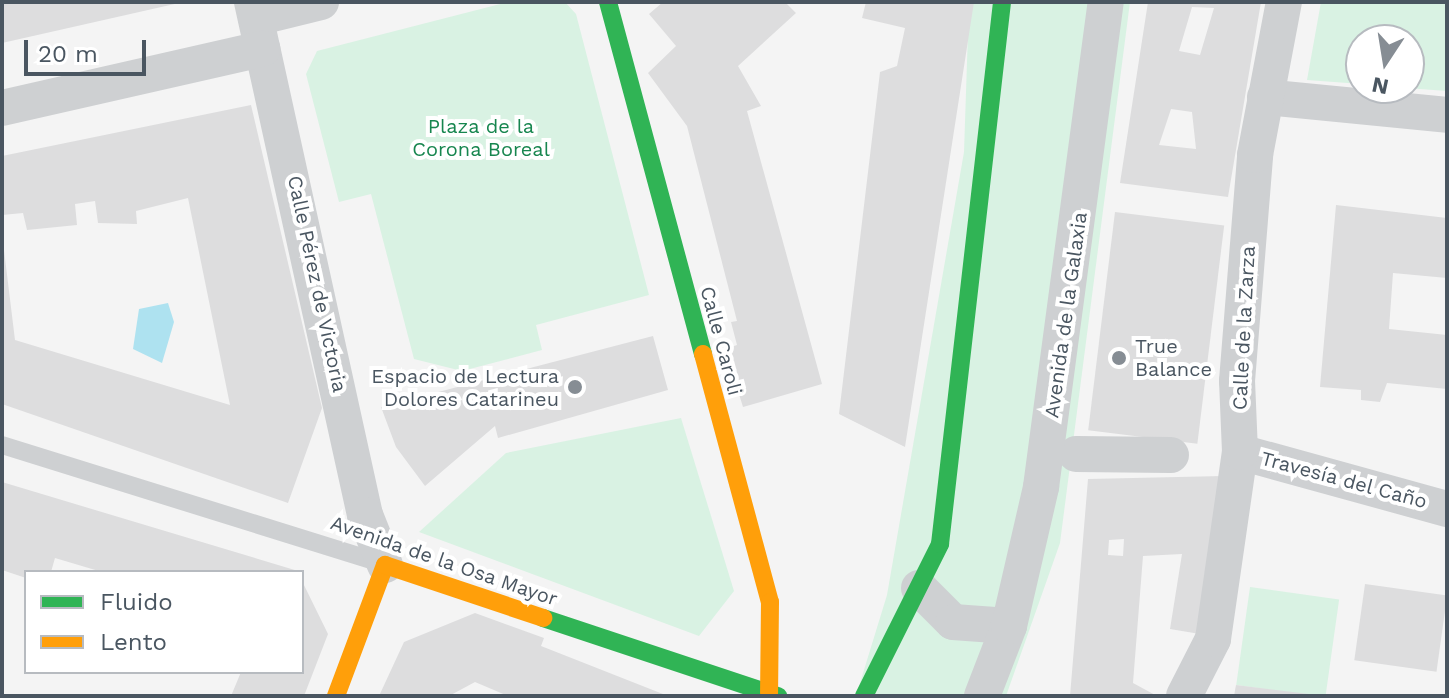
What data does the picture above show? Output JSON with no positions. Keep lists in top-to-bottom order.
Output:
{
  "streets": {
    "street": [
      "Calle Pérez de Victoria",
      "Avenida de la Galaxia",
      "Calle de la Zarza",
      "Calle Caroli",
      "Travesía del Caño",
      "Avenida de la Osa Mayor"
    ]
  },
  "crossings": [
    ["Calle Pérez de Victoria", "Avenida de la Osa Mayor"],
    ["Calle de la Zarza", "Travesía del Caño"],
    ["Calle Caroli", "Avenida de la Osa Mayor"]
  ],
  "parks": ["Plaza de la Corona Boreal"],
  "places": ["True Balance", "Espacio de Lectura Dolores Catarineu"],
  "legend": ["Fluido", "Lento"],
  "scale_bar": "20 m",
  "north": "bottom"
}
